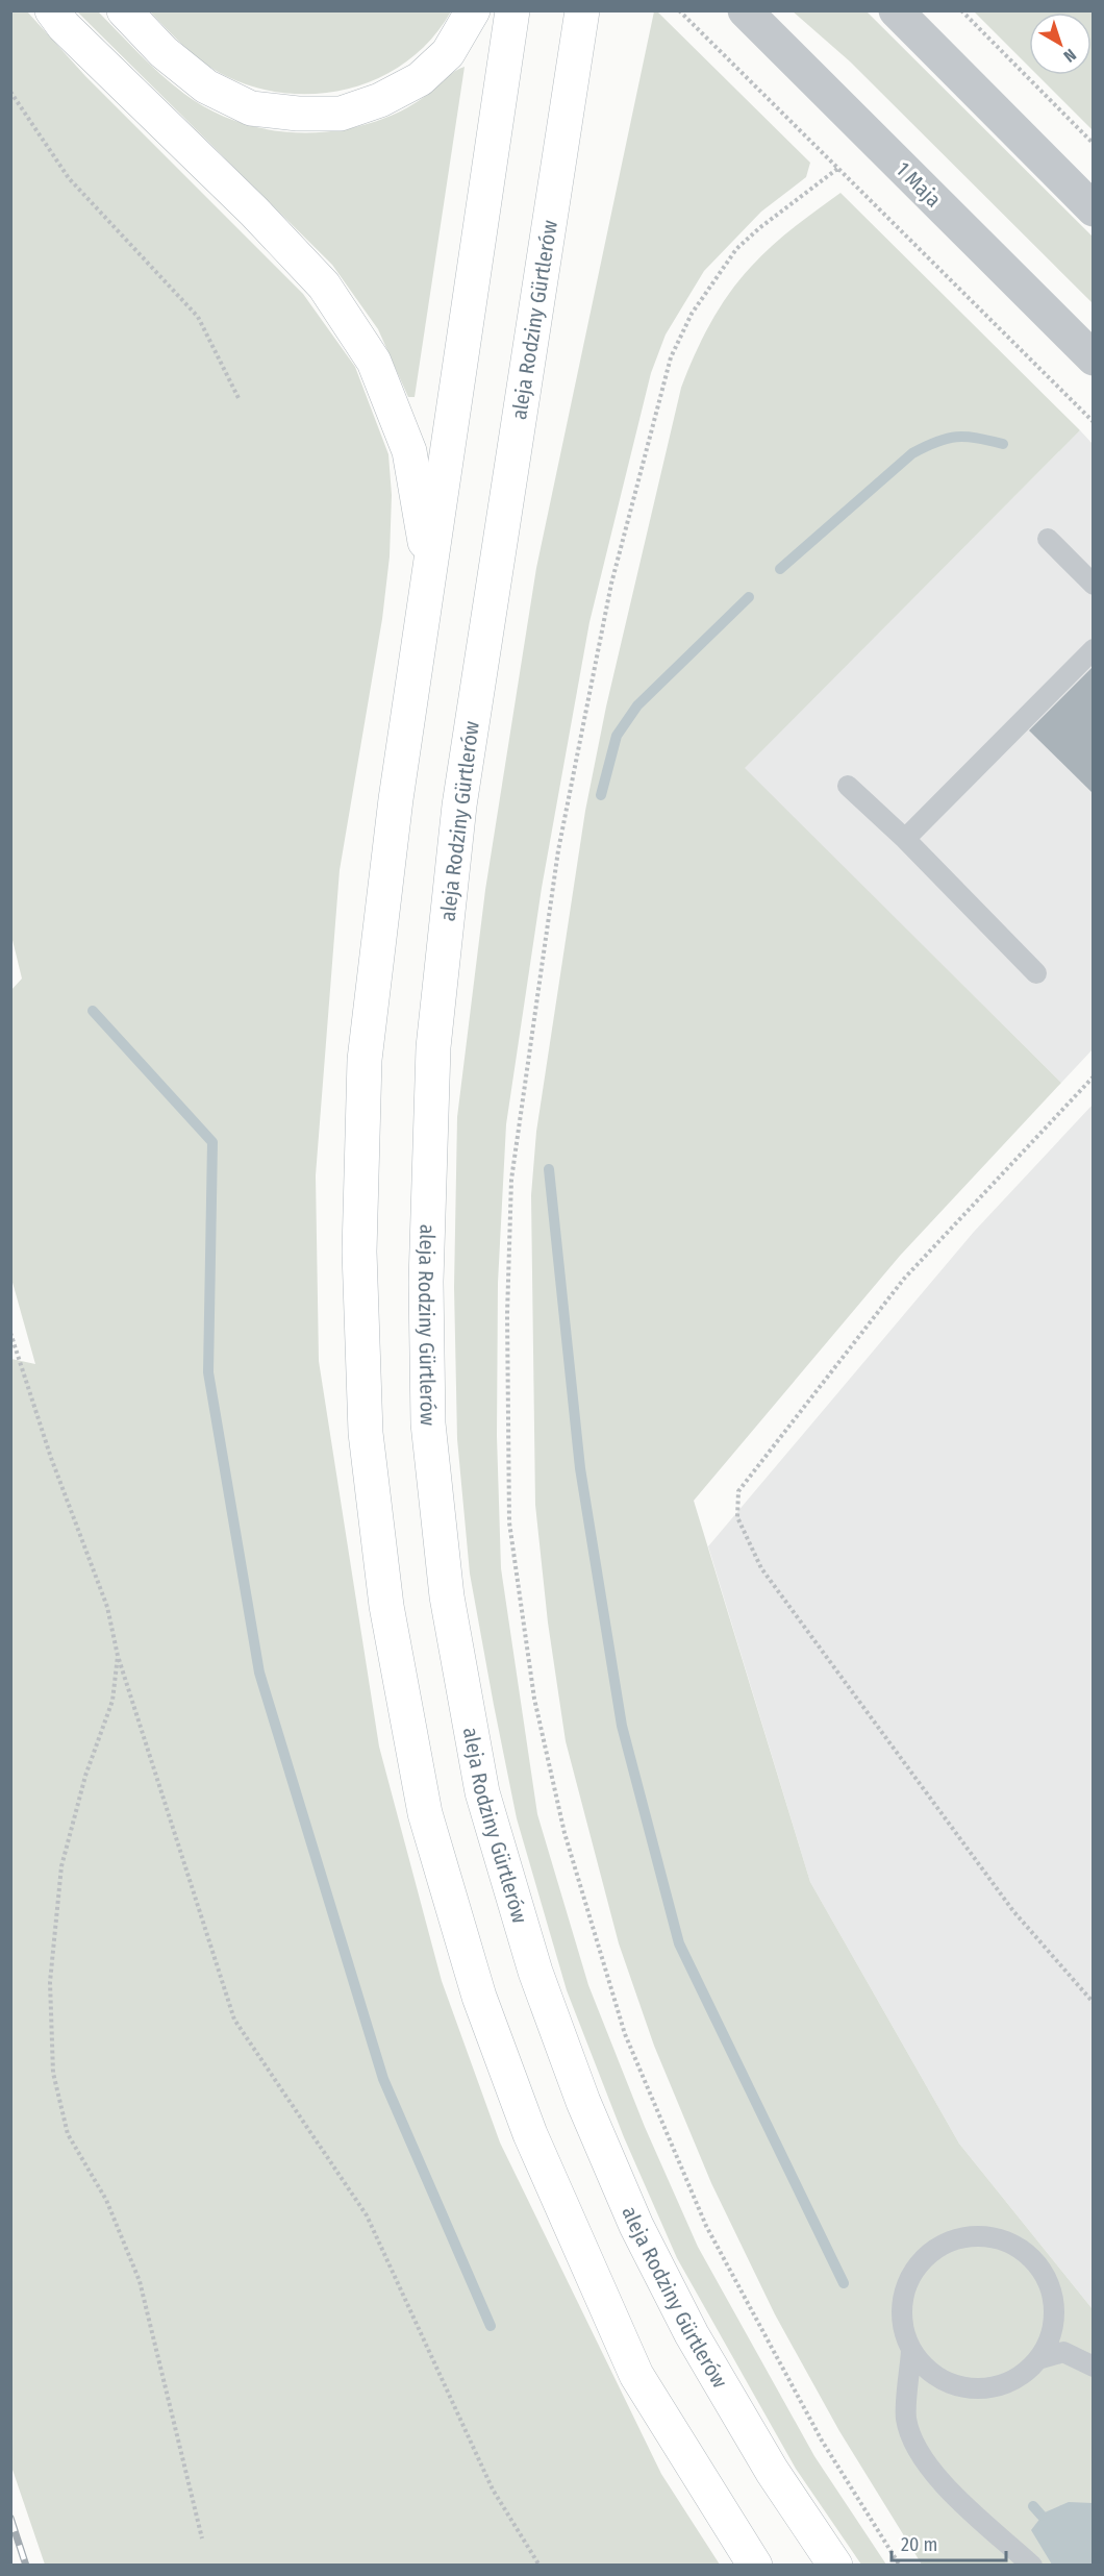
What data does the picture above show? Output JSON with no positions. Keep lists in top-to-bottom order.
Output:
{
  "streets": {
    "main road": ["aleja Rodziny Gürtlerów"],
    "street": ["1 Maja"]
  },
  "scale_bar": "20 m",
  "north": "bottom right"
}
